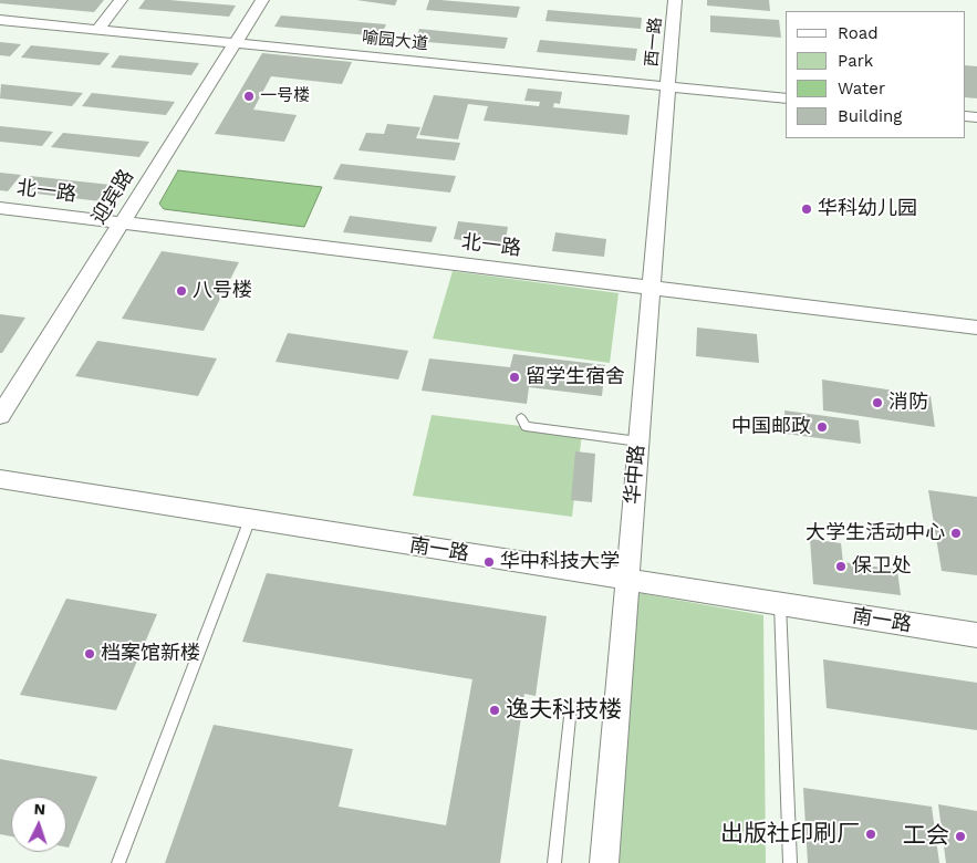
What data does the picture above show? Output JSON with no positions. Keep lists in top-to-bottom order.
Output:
{
  "streets": {
    "street": [
      "喻园大道",
      "西一路",
      "北一路",
      "迎宾路",
      "华中路",
      "南一路"
    ]
  },
  "crossings": [
    ["喻园大道", "西一路"],
    ["喻园大道", "迎宾路"],
    ["喻园大道", "华中路"],
    ["西一路", "华中路"],
    ["北一路", "迎宾路"],
    ["北一路", "华中路"],
    ["华中路", "南一路"]
  ],
  "places": [
    "一号楼",
    "华科幼儿园",
    "八号楼",
    "留学生宿舍",
    "消防",
    "中国邮政",
    "大学生活动中心",
    "华中科技大学",
    "保卫处",
    "档案馆新楼",
    "逸夫科技楼",
    "出版社印刷厂",
    "工会"
  ],
  "legend": [
    "Road",
    "Park",
    "Water",
    "Building"
  ],
  "north": "top"
}
